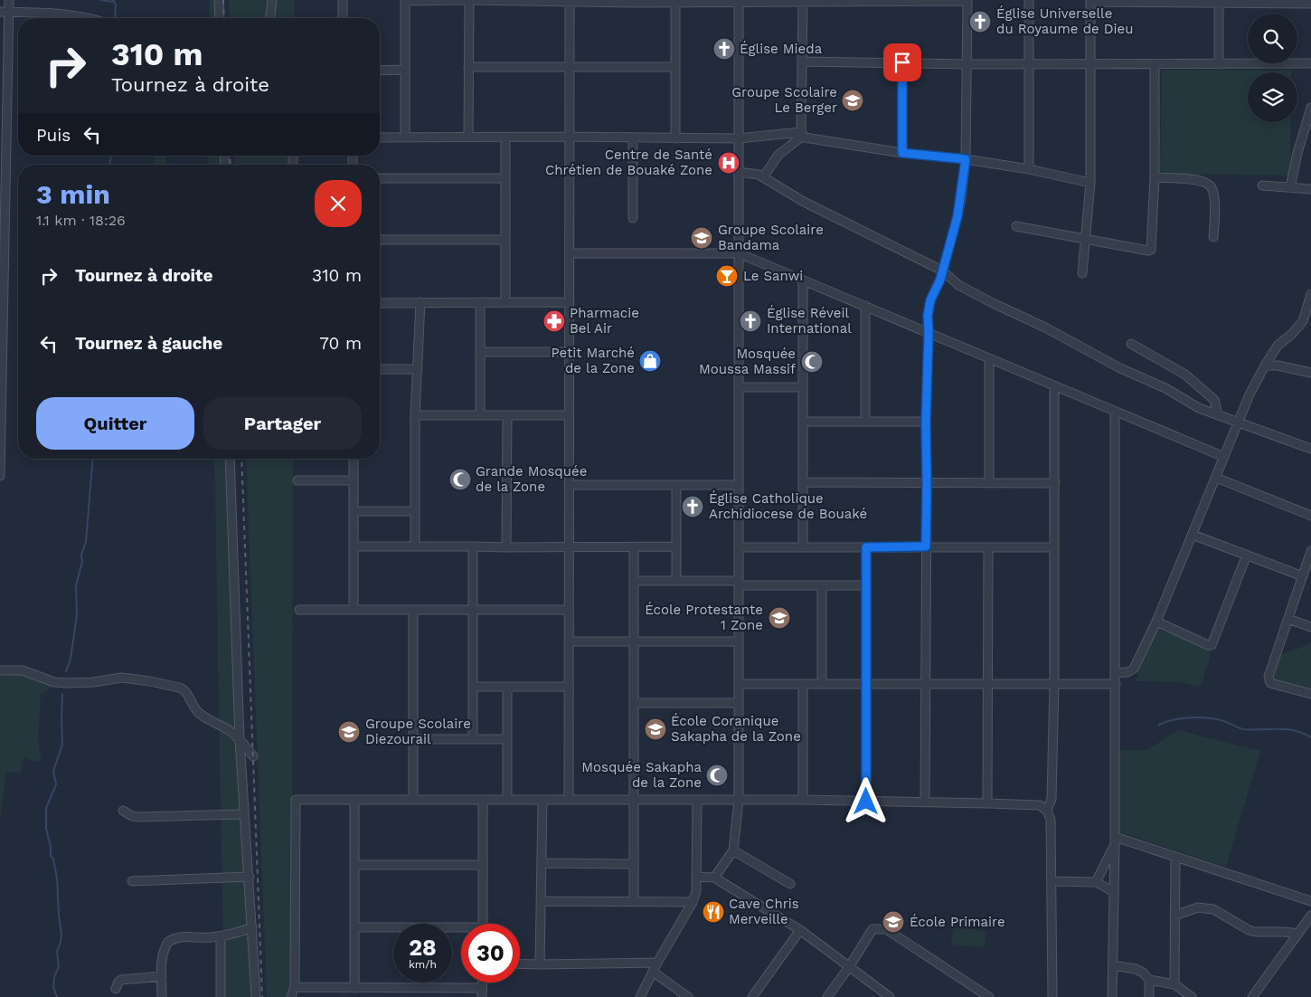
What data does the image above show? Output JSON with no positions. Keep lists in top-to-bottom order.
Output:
{
  "places": {
    "church": [
      "Église Universelle du Royaume de Dieu",
      "Église Mieda",
      "Église Réveil International",
      "Église Catholique Archidiocese de Bouaké"
    ],
    "school or university": [
      "Groupe Scolaire Le Berger",
      "Groupe Scolaire Bandama",
      "École Protestante 1 Zone",
      "École Coranique Sakapha de la Zone",
      "Groupe Scolaire Diezourail",
      "École Primaire"
    ],
    "hospital": ["Centre de Santé Chrétien de Bouaké Zone"],
    "bar": ["Le Sanwi"],
    "pharmacy": ["Pharmacie Bel Air"],
    "shop": ["Petit Marché de la Zone"],
    "mosque": ["Mosquée Moussa Massif", "Grande Mosquée de la Zone", "Mosquée Sakapha de la Zone"],
    "restaurant": ["Cave Chris Merveille"]
  },
  "page": {
    "turn": ["310 m", "Tournez à droite"],
    "then": "Puis",
    "heading": ["3 min", "1.1 km · 18:26"],
    "list": [
      {
        "name": "Tournez à droite",
        "value": "310 m"
      },
      {
        "name": "Tournez à gauche",
        "value": "70 m"
      }
    ],
    "buttons": ["Quitter", "Partager"],
    "speed": "28 km/h",
    "limit": "30"
  }
}
